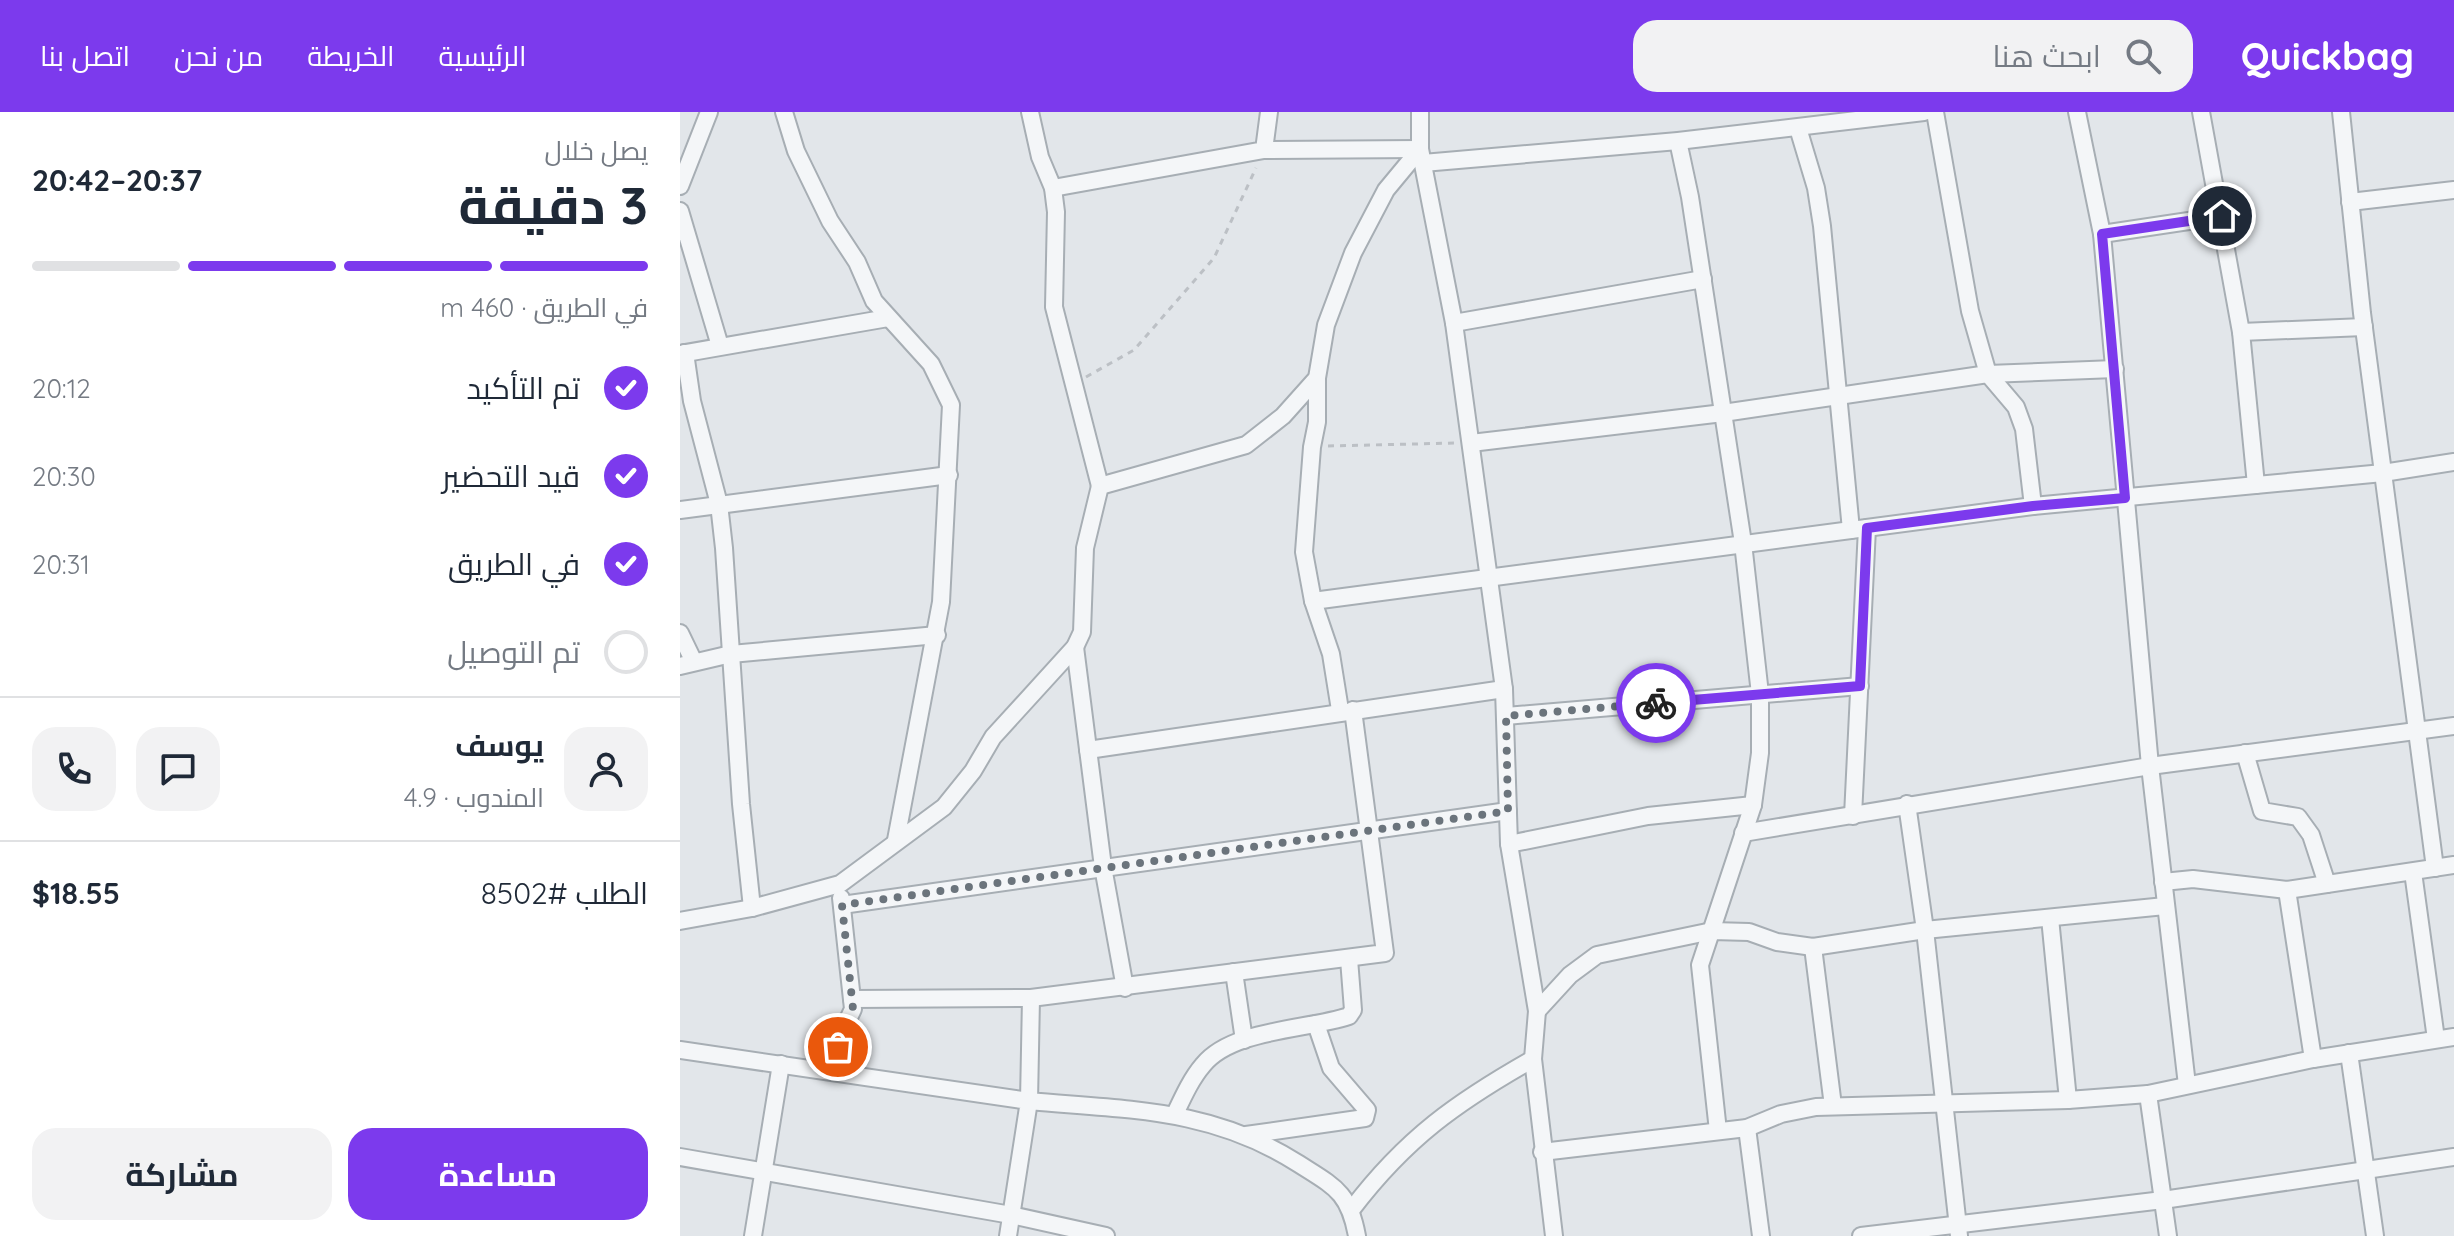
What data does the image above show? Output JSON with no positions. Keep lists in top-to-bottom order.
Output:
{
  "page": {
    "header": "Quickbag",
    "search": "ابحث هنا",
    "nav": [
      "الرئيسية",
      "الخريطة",
      "من نحن",
      "اتصل بنا"
    ],
    "heading": ["3 دقيقة", "يصل خلال", "20:37–20:42"],
    "panel": [
      "يوسف",
      "المندوب · 4.9",
      "الطلب #8502",
      "$18.55"
    ],
    "bar": "في الطريق · 460 m",
    "list": [
      ["تم التأكيد", "20:12"],
      ["قيد التحضير", "20:30"],
      ["في الطريق", "20:31"],
      "تم التوصيل"
    ],
    "buttons": ["مساعدة", "مشاركة"]
  }
}
